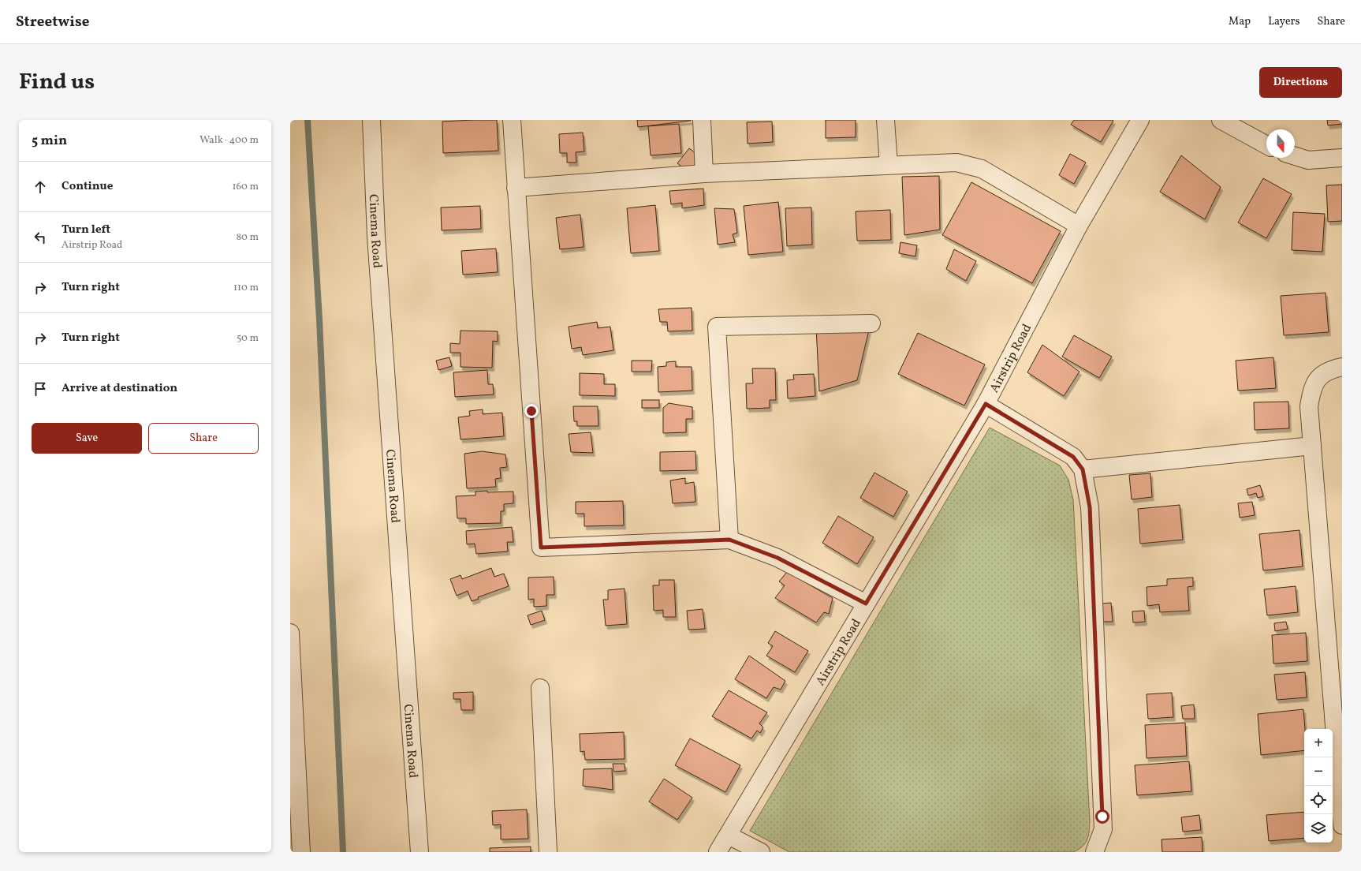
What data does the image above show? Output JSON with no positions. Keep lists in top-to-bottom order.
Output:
{
  "streets": {
    "street": ["Cinema Road", "Airstrip Road"]
  },
  "north": "bottom",
  "page": {
    "header": "Streetwise",
    "nav": ["Map", "Layers", "Share"],
    "title": "Find us",
    "buttons": [
      "Directions",
      ["Save", "Share"]
    ],
    "heading": ["5 min", "Walk · 400 m"],
    "list": [
      ["Continue", "160 m"],
      ["Turn left", "Airstrip Road", "80 m"],
      ["Turn right", "110 m"],
      ["Turn right", "50 m"],
      "Arrive at destination"
    ],
    "map_buttons": ["+", "−"]
  }
}
